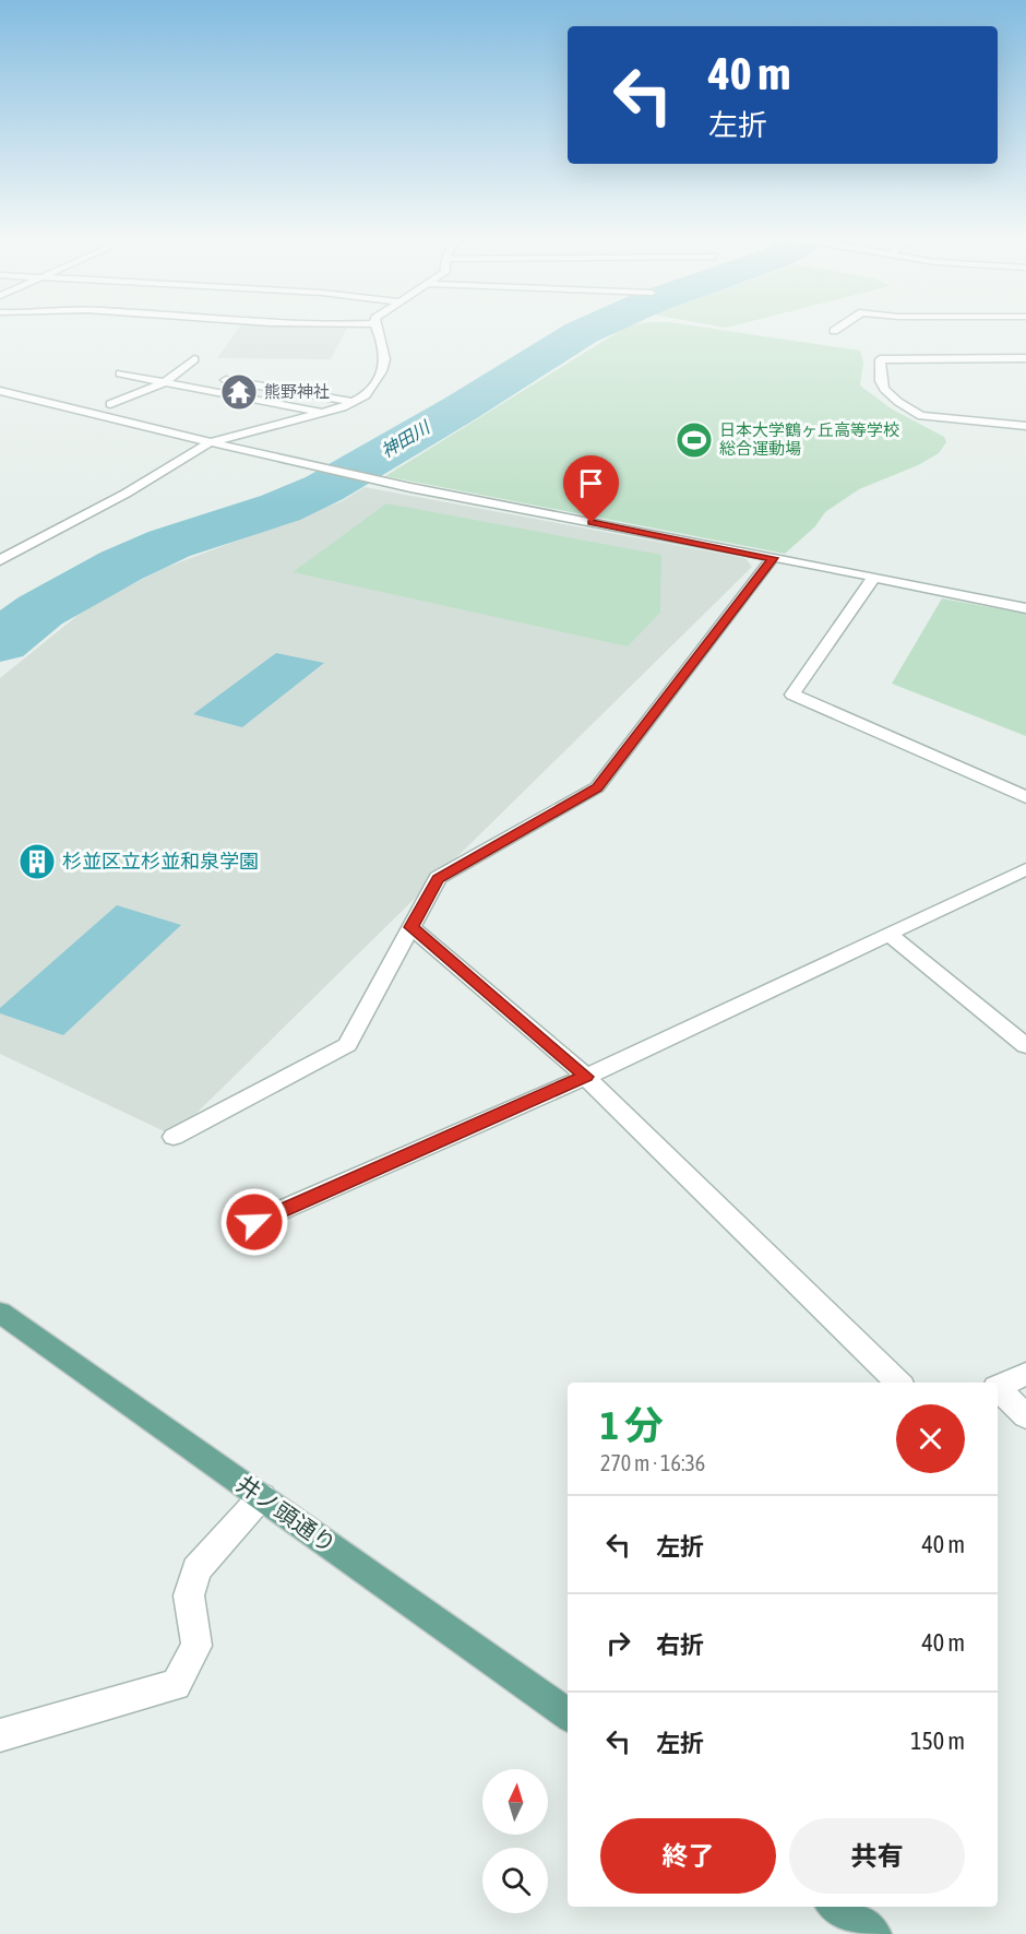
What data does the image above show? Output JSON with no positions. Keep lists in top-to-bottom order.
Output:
{
  "streets": {
    "main road": ["井ノ頭通り"]
  },
  "water": ["神田川"],
  "places": {
    "temple": ["熊野神社"],
    "sports": ["日本大学鶴ヶ丘高等学校 総合運動場"],
    "building": ["杉並区立杉並和泉学園"]
  },
  "north": "top",
  "page": {
    "turn": ["40 m", "左折"],
    "heading": ["1 分", "270 m · 16:36"],
    "list": [
      {
        "name": "左折",
        "value": "40 m"
      },
      {
        "name": "右折",
        "value": "40 m"
      },
      {
        "name": "左折",
        "value": "150 m"
      }
    ],
    "buttons": ["終了", "共有"]
  }
}
